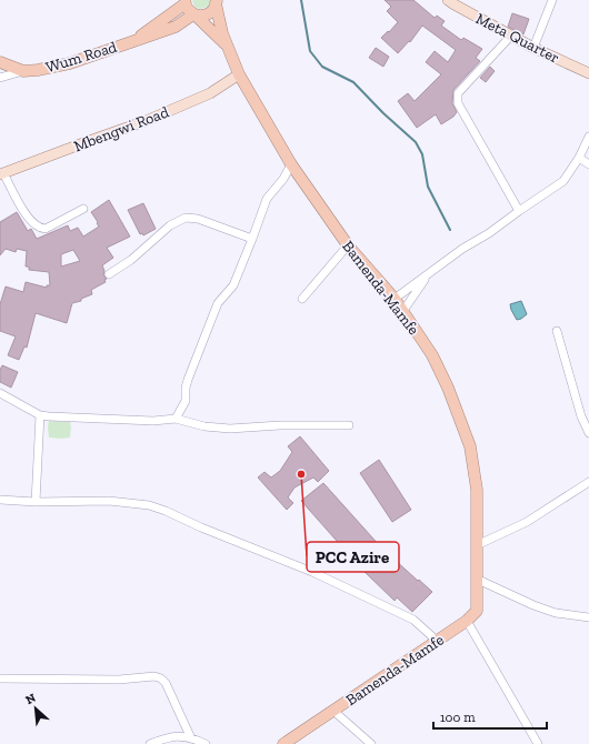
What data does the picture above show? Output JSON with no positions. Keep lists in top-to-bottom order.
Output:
{
  "streets": {
    "highway": ["Wum Road", "Bamenda-Mamfe"],
    "main road": ["Meta Quarter", "Mbengwi Road"]
  },
  "crossings": [
    ["Wum Road", "Bamenda-Mamfe"],
    ["Mbengwi Road", "Bamenda-Mamfe"]
  ],
  "places": ["PCC Azire"],
  "scale_bar": "100 m",
  "north": "top left"
}
